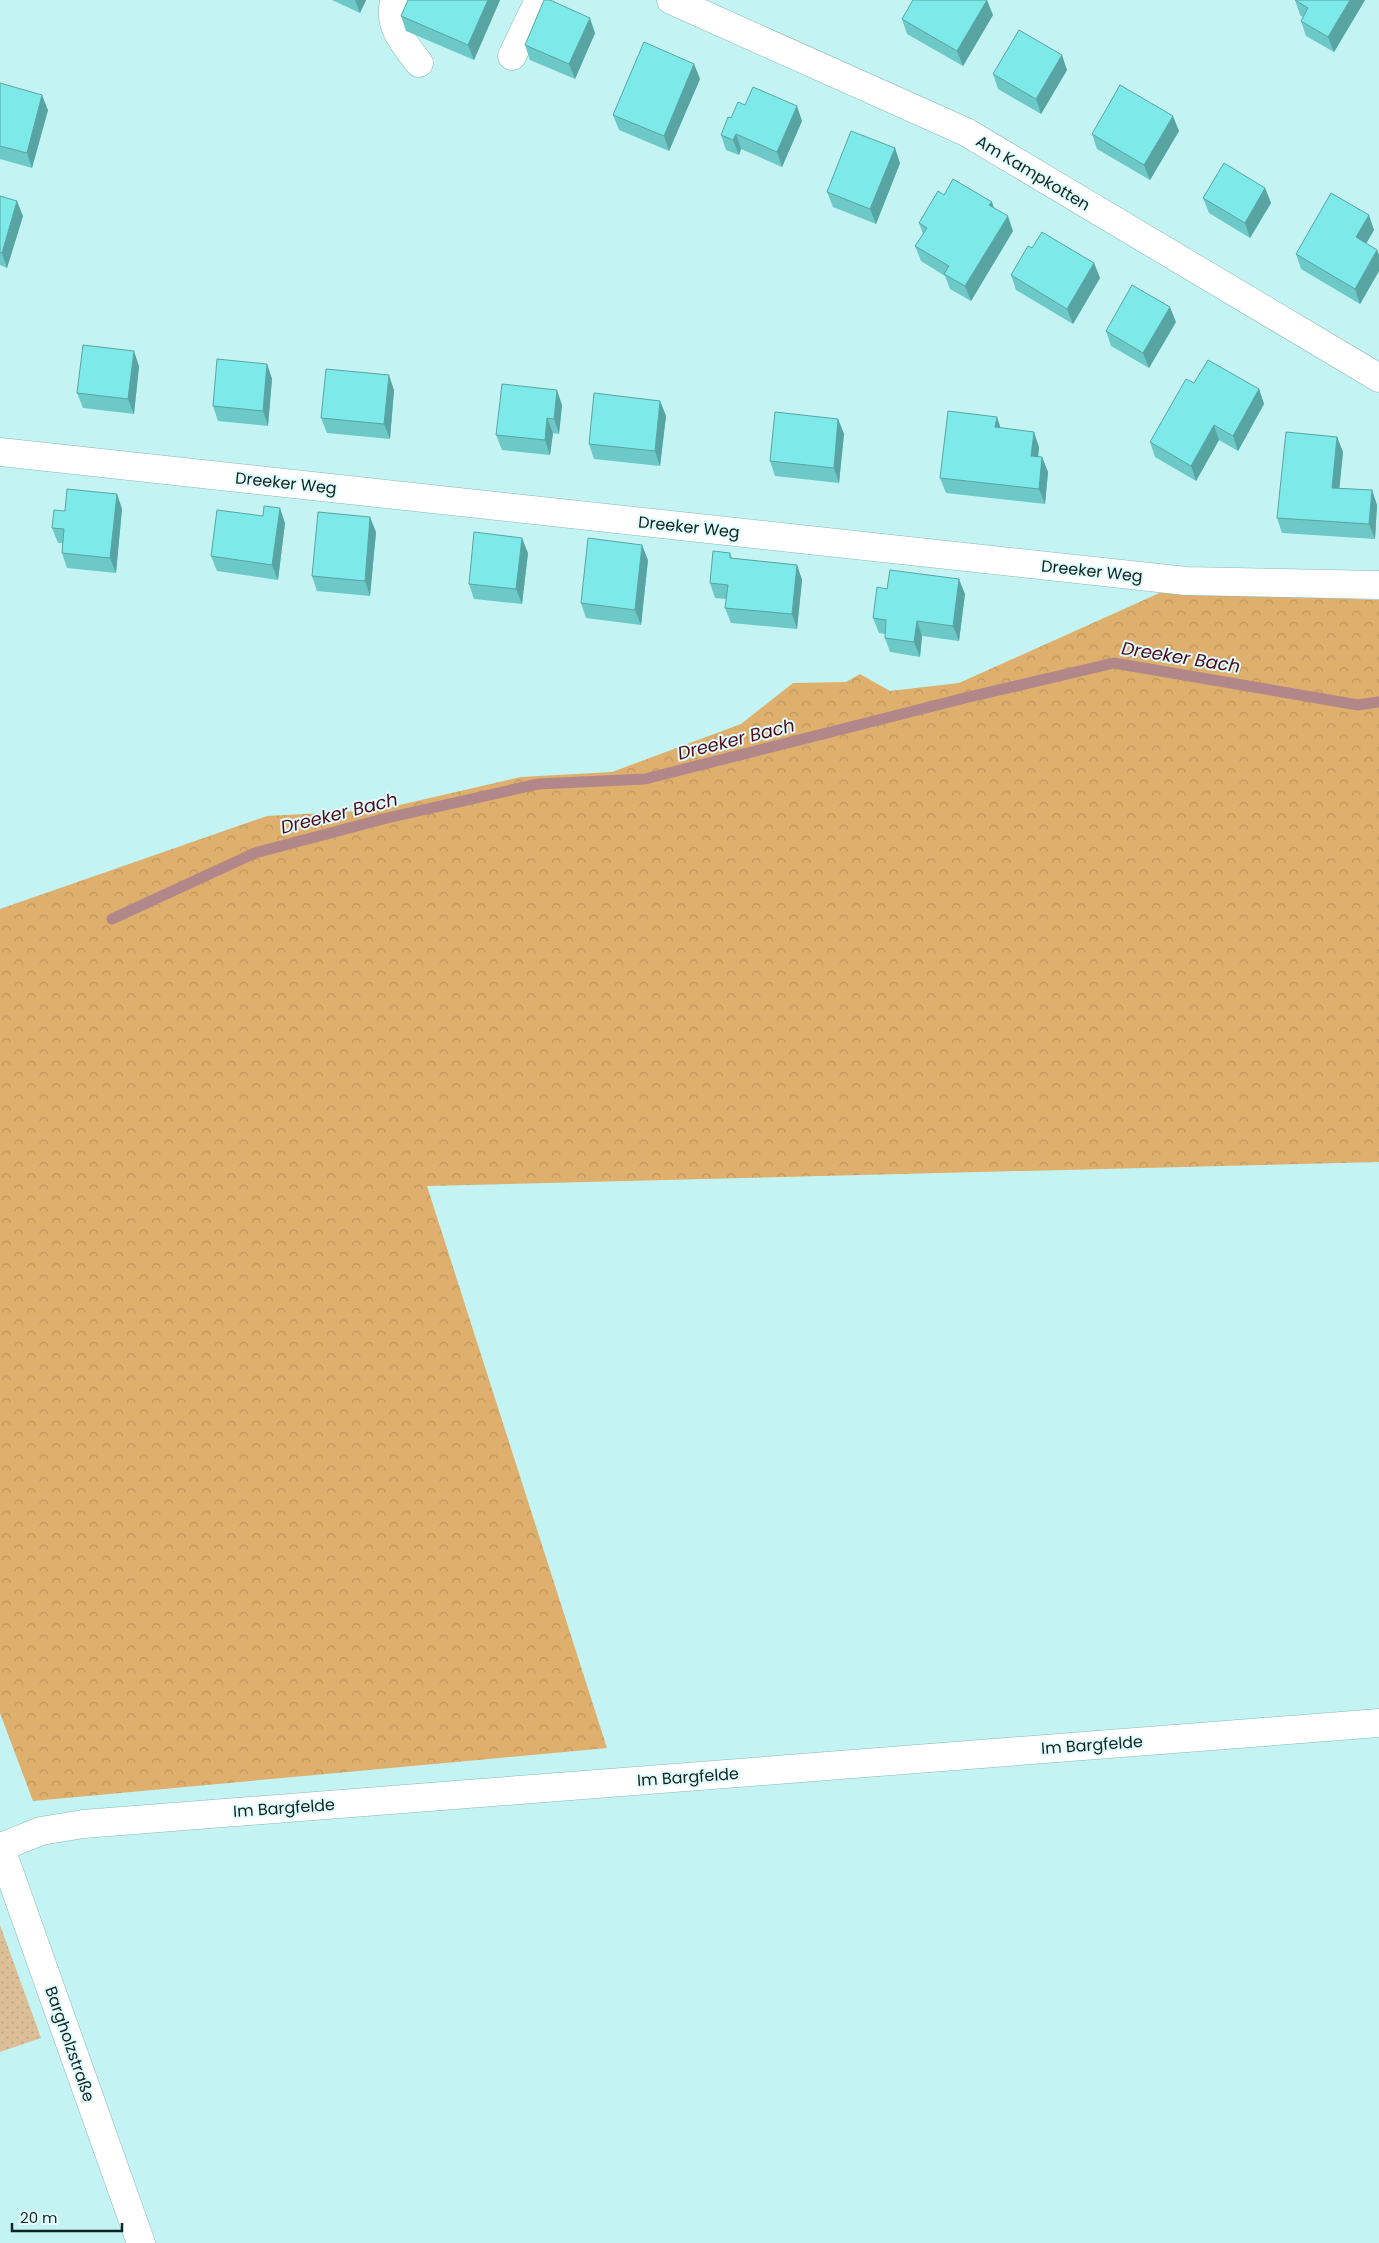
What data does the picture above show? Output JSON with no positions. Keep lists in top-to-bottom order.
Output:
{
  "streets": {
    "street": [
      "Am Kampkotten",
      "Dreeker Weg",
      "Im Bargfelde",
      "Bargholzstraße"
    ]
  },
  "crossings": [
    ["Im Bargfelde", "Bargholzstraße"]
  ],
  "water": ["Dreeker Bach"],
  "scale_bar": "20 m"
}
